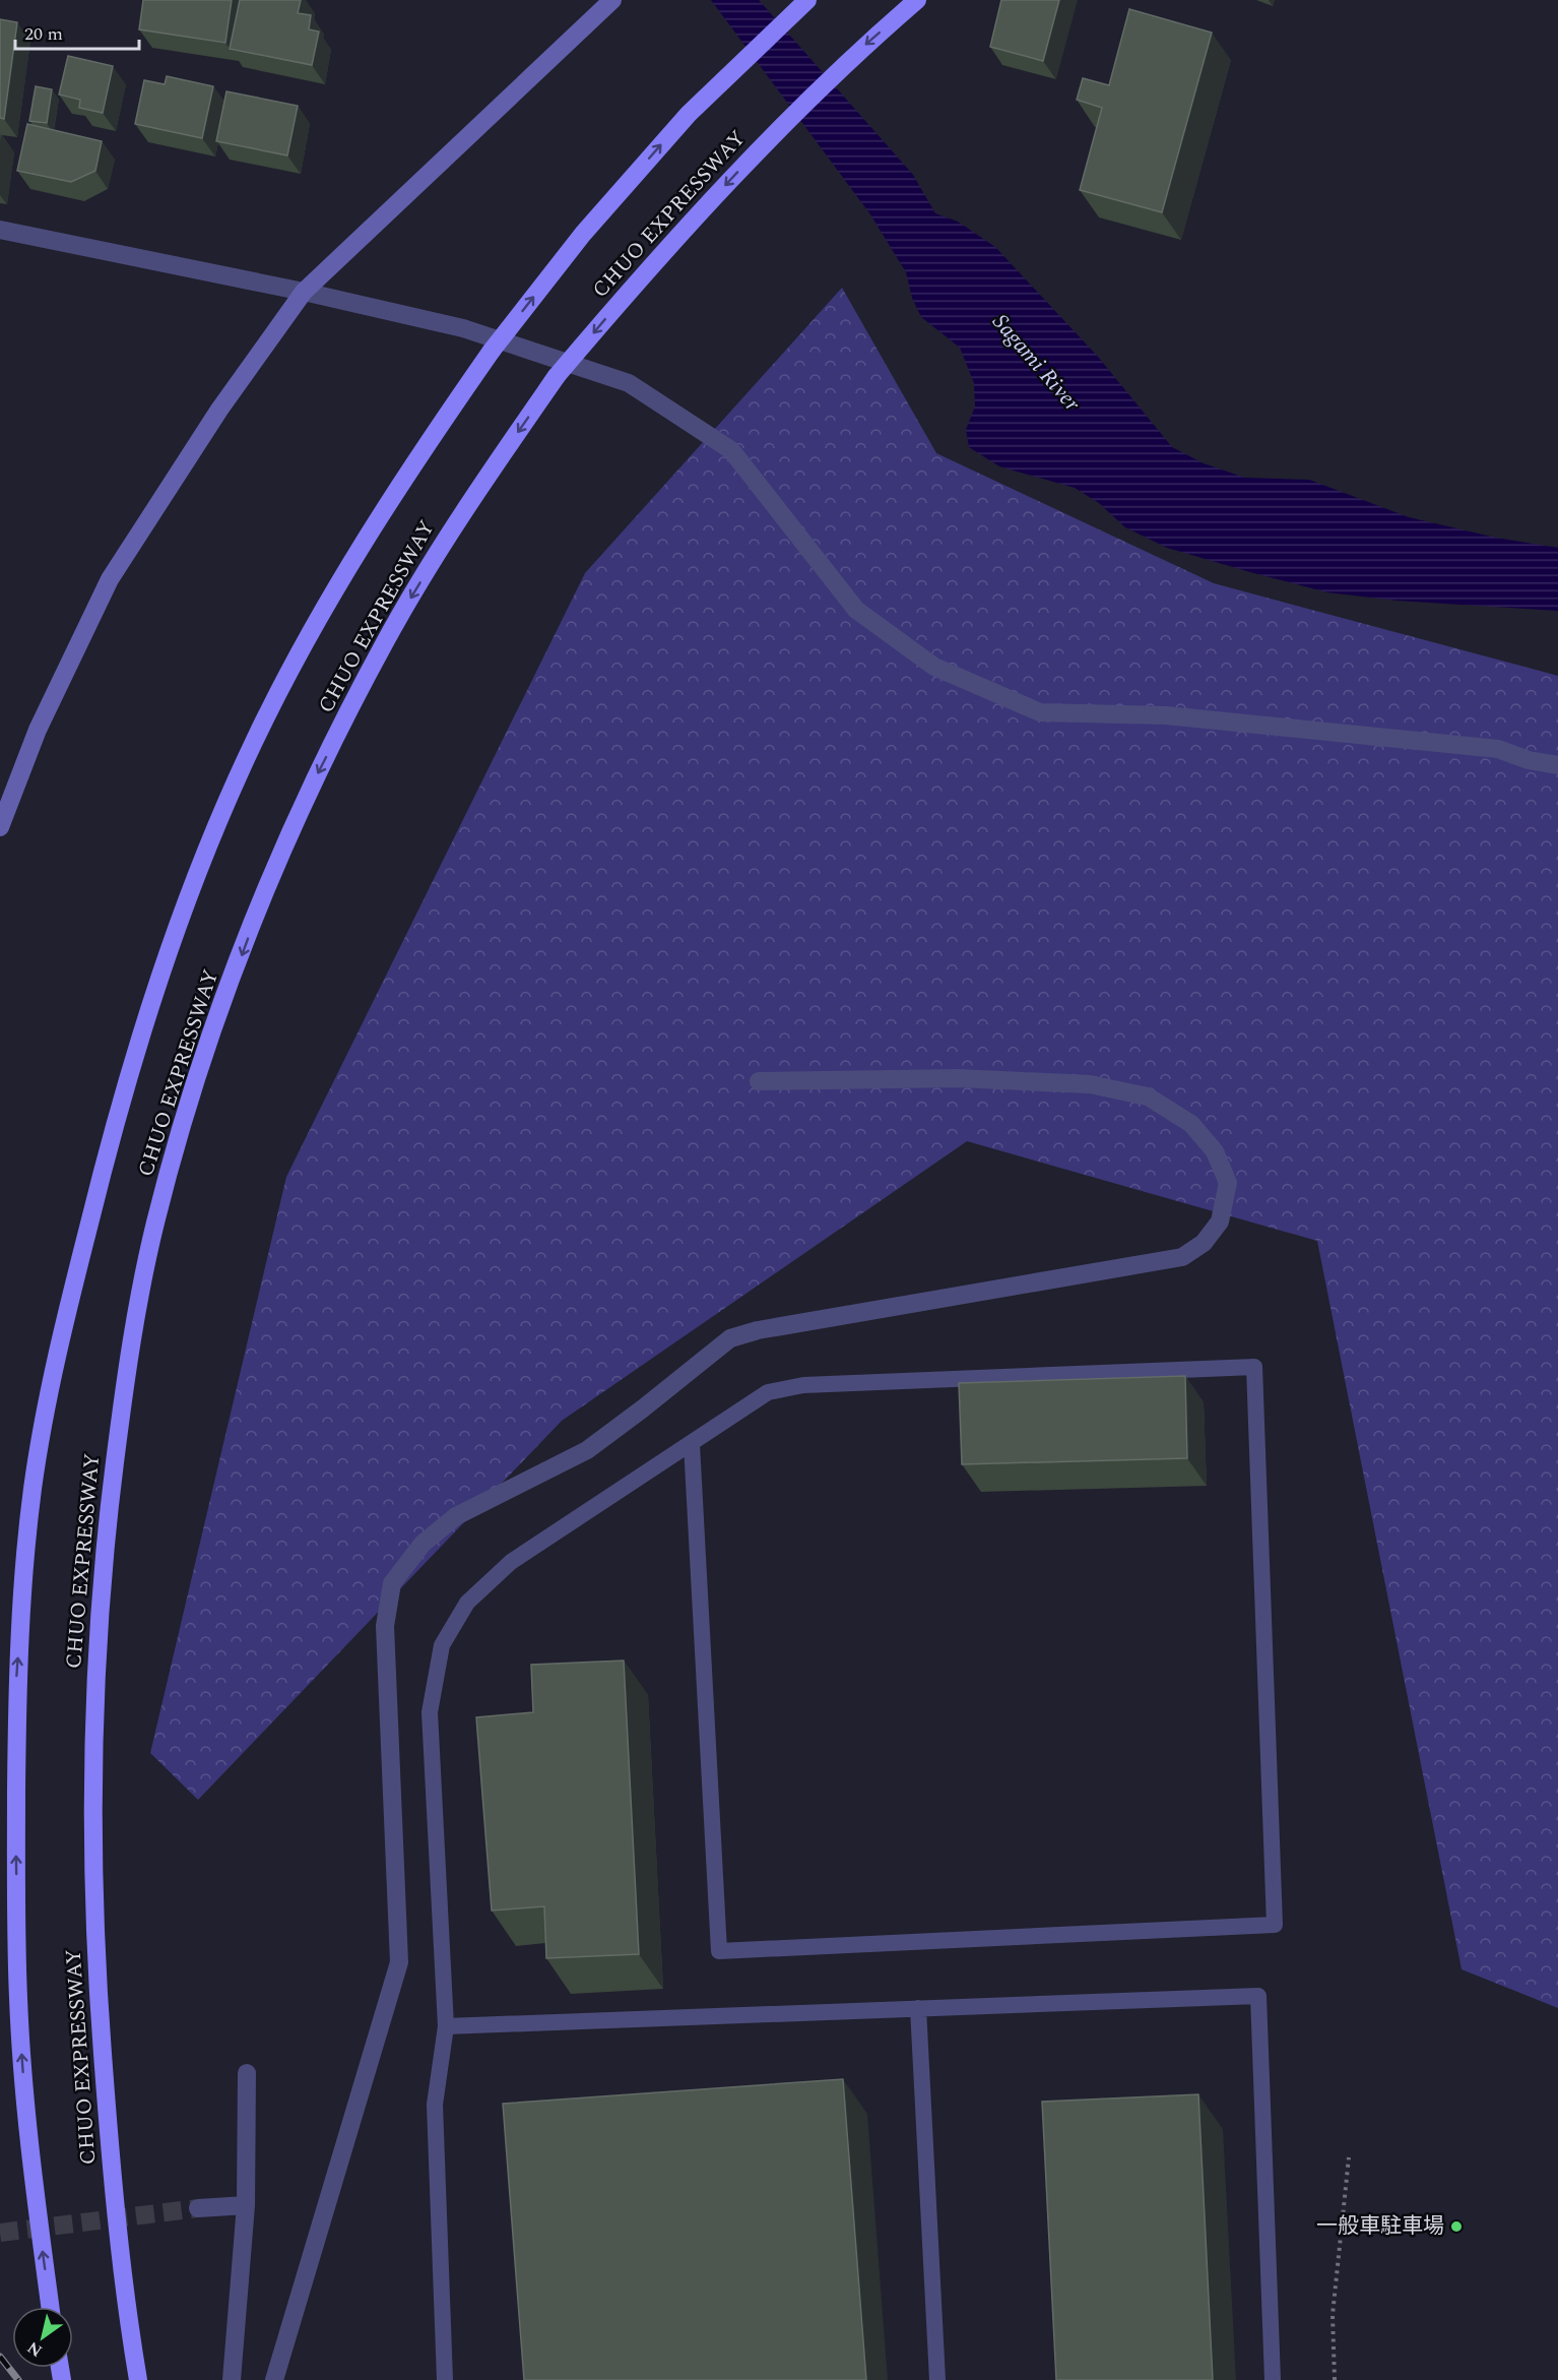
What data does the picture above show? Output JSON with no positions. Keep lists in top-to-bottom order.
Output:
{
  "streets": {
    "highway": ["CHUO EXPRESSWAY"]
  },
  "water": ["Sagami River"],
  "places": ["一般車駐車場"],
  "scale_bar": "20 m",
  "north": "bottom left"
}
